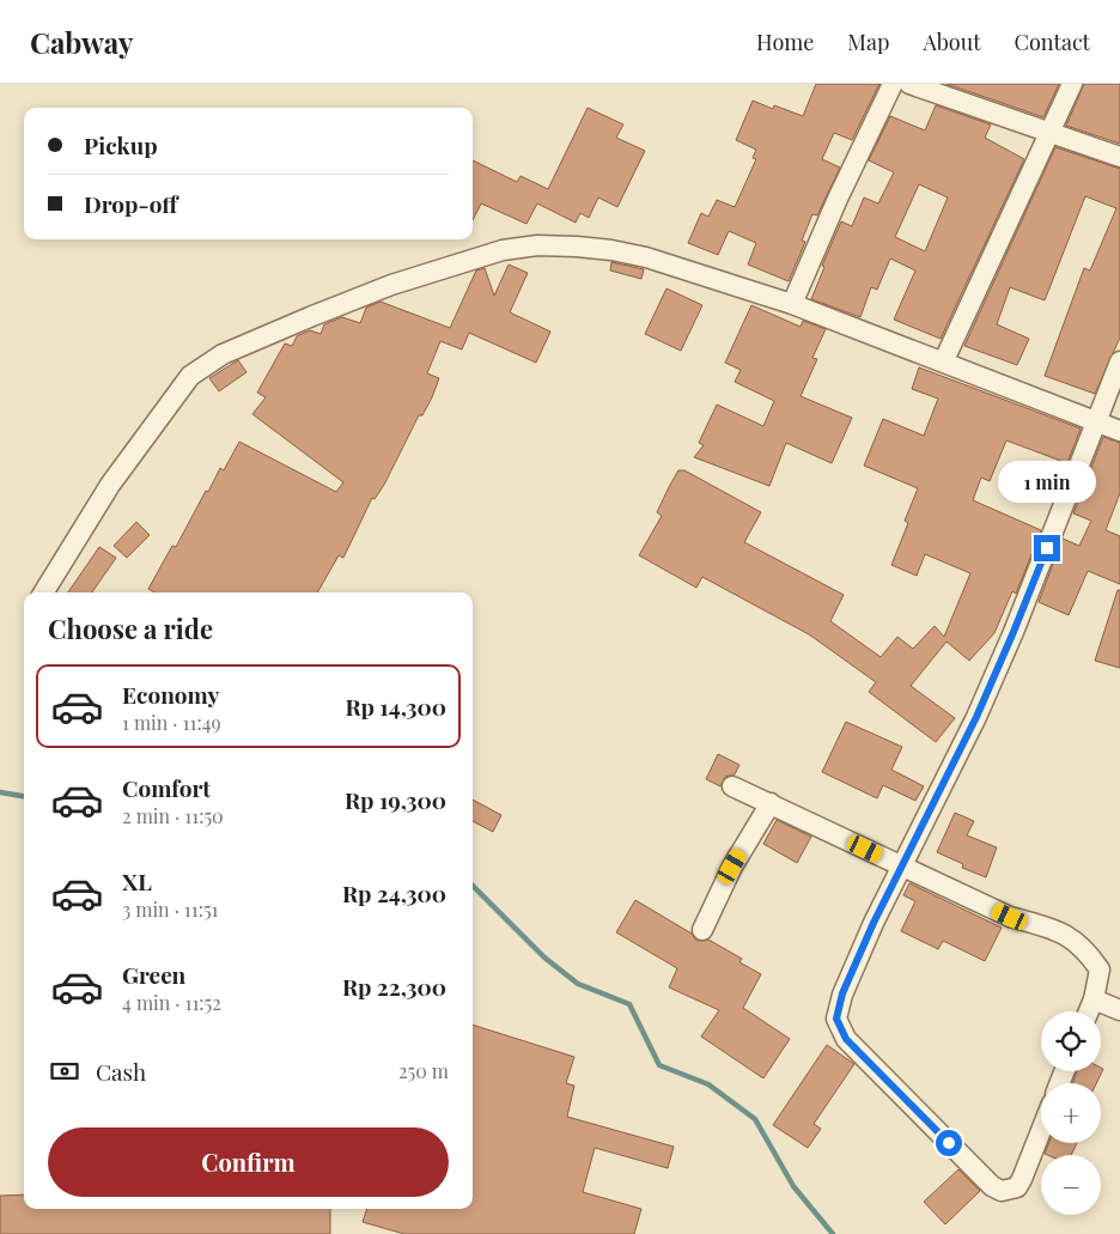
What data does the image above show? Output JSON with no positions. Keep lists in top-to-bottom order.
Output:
{
  "page": {
    "header": "Cabway",
    "nav": [
      "Home",
      "Map",
      "About",
      "Contact"
    ],
    "banner": ["Pickup", "Drop-off"],
    "bubble": "1 min",
    "heading": "Choose a ride",
    "list": [
      {
        "name": "Economy",
        "note": "1 min · 11:49",
        "value": "Rp 14,300"
      },
      {
        "name": "Comfort",
        "note": "2 min · 11:50",
        "value": "Rp 19,300"
      },
      {
        "name": "XL",
        "note": "3 min · 11:51",
        "value": "Rp 24,300"
      },
      {
        "name": "Green",
        "note": "4 min · 11:52",
        "value": "Rp 22,300"
      }
    ],
    "map_buttons": ["+", "−"],
    "pay": ["Cash", "250 m"],
    "buttons": "Confirm"
  }
}
